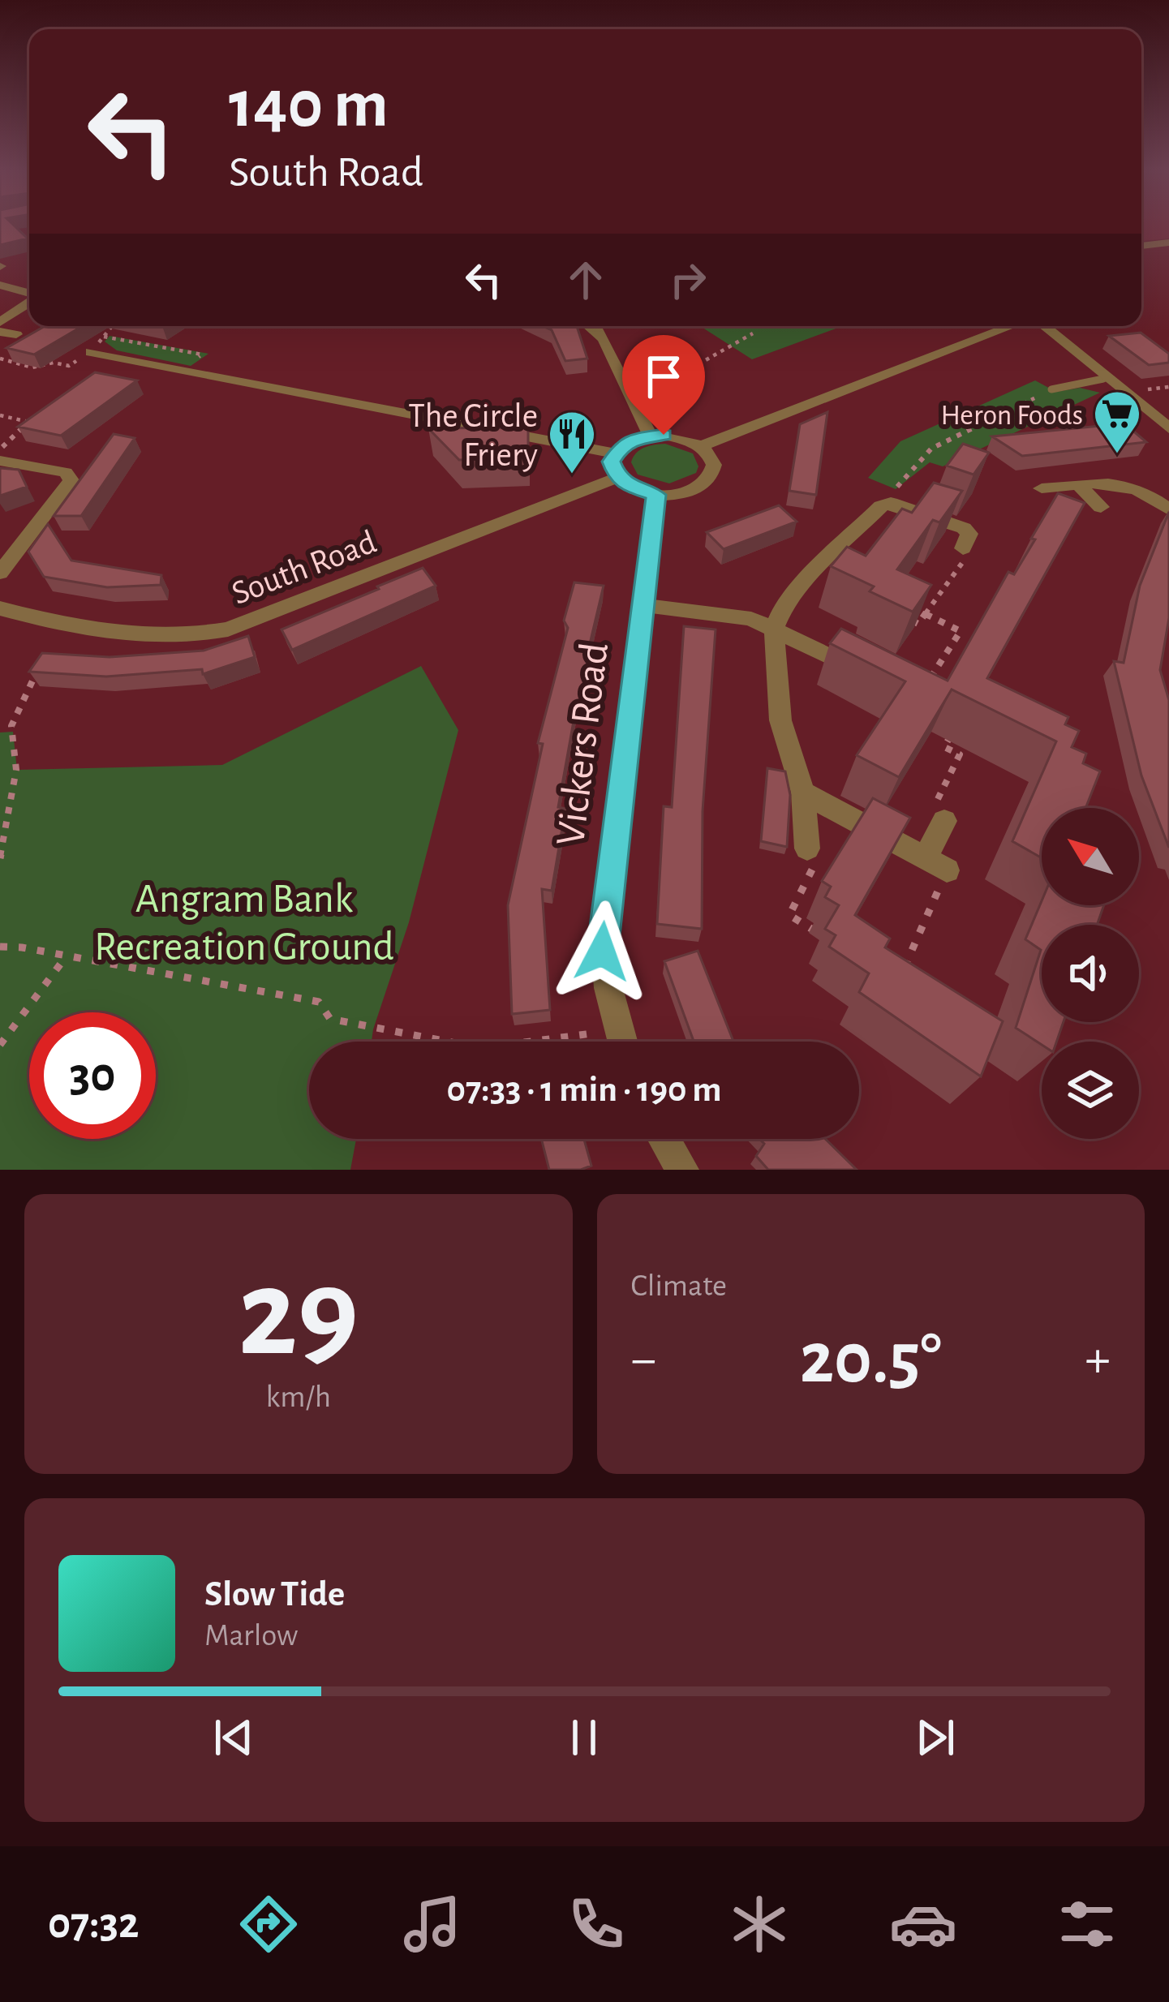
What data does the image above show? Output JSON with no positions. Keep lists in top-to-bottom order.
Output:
{
  "streets": {
    "street": ["South Road", "Vickers Road"]
  },
  "crossings": [
    ["South Road", "Vickers Road"]
  ],
  "parks": ["Angram Bank Recreation Ground"],
  "places": {
    "supermarket": ["Heron Foods"],
    "restaurant": ["The Circle Friery"]
  },
  "north": "top left",
  "page": {
    "turn": ["140 m", "South Road"],
    "limit": "30",
    "trip": "07:33 · 1 min · 190 m",
    "tile": [
      ["29", "km/h"],
      "Climate"
    ],
    "heat": ["−", "20.5°", "+"],
    "song": ["Slow Tide", "Marlow"],
    "tabs": "07:32"
  }
}
